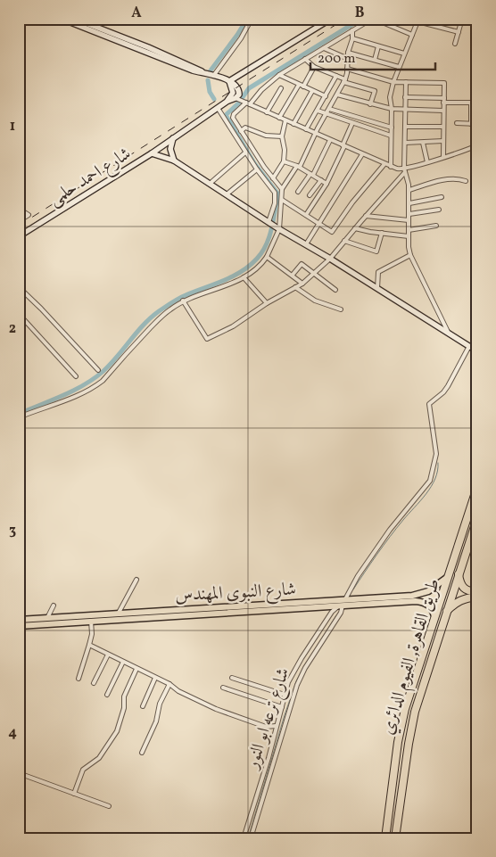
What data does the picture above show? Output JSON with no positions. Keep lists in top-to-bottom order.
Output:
{
  "streets": {
    "highway": ["طريق القاهرة, الفيوم الدائري"],
    "main road": ["شارع احمد حلمى", "شارع النبوى المهندس"],
    "street": ["شارع ترعه ابو النور"]
  },
  "crossings": [
    ["شارع النبوى المهندس", "طريق القاهرة, الفيوم الدائري"],
    ["شارع النبوى المهندس", "شارع ترعه ابو النور"]
  ],
  "scale_bar": "200 m",
  "grid": {
    "columns": ["A", "B"],
    "rows": [
      "1",
      "2",
      "3",
      "4"
    ]
  }
}
